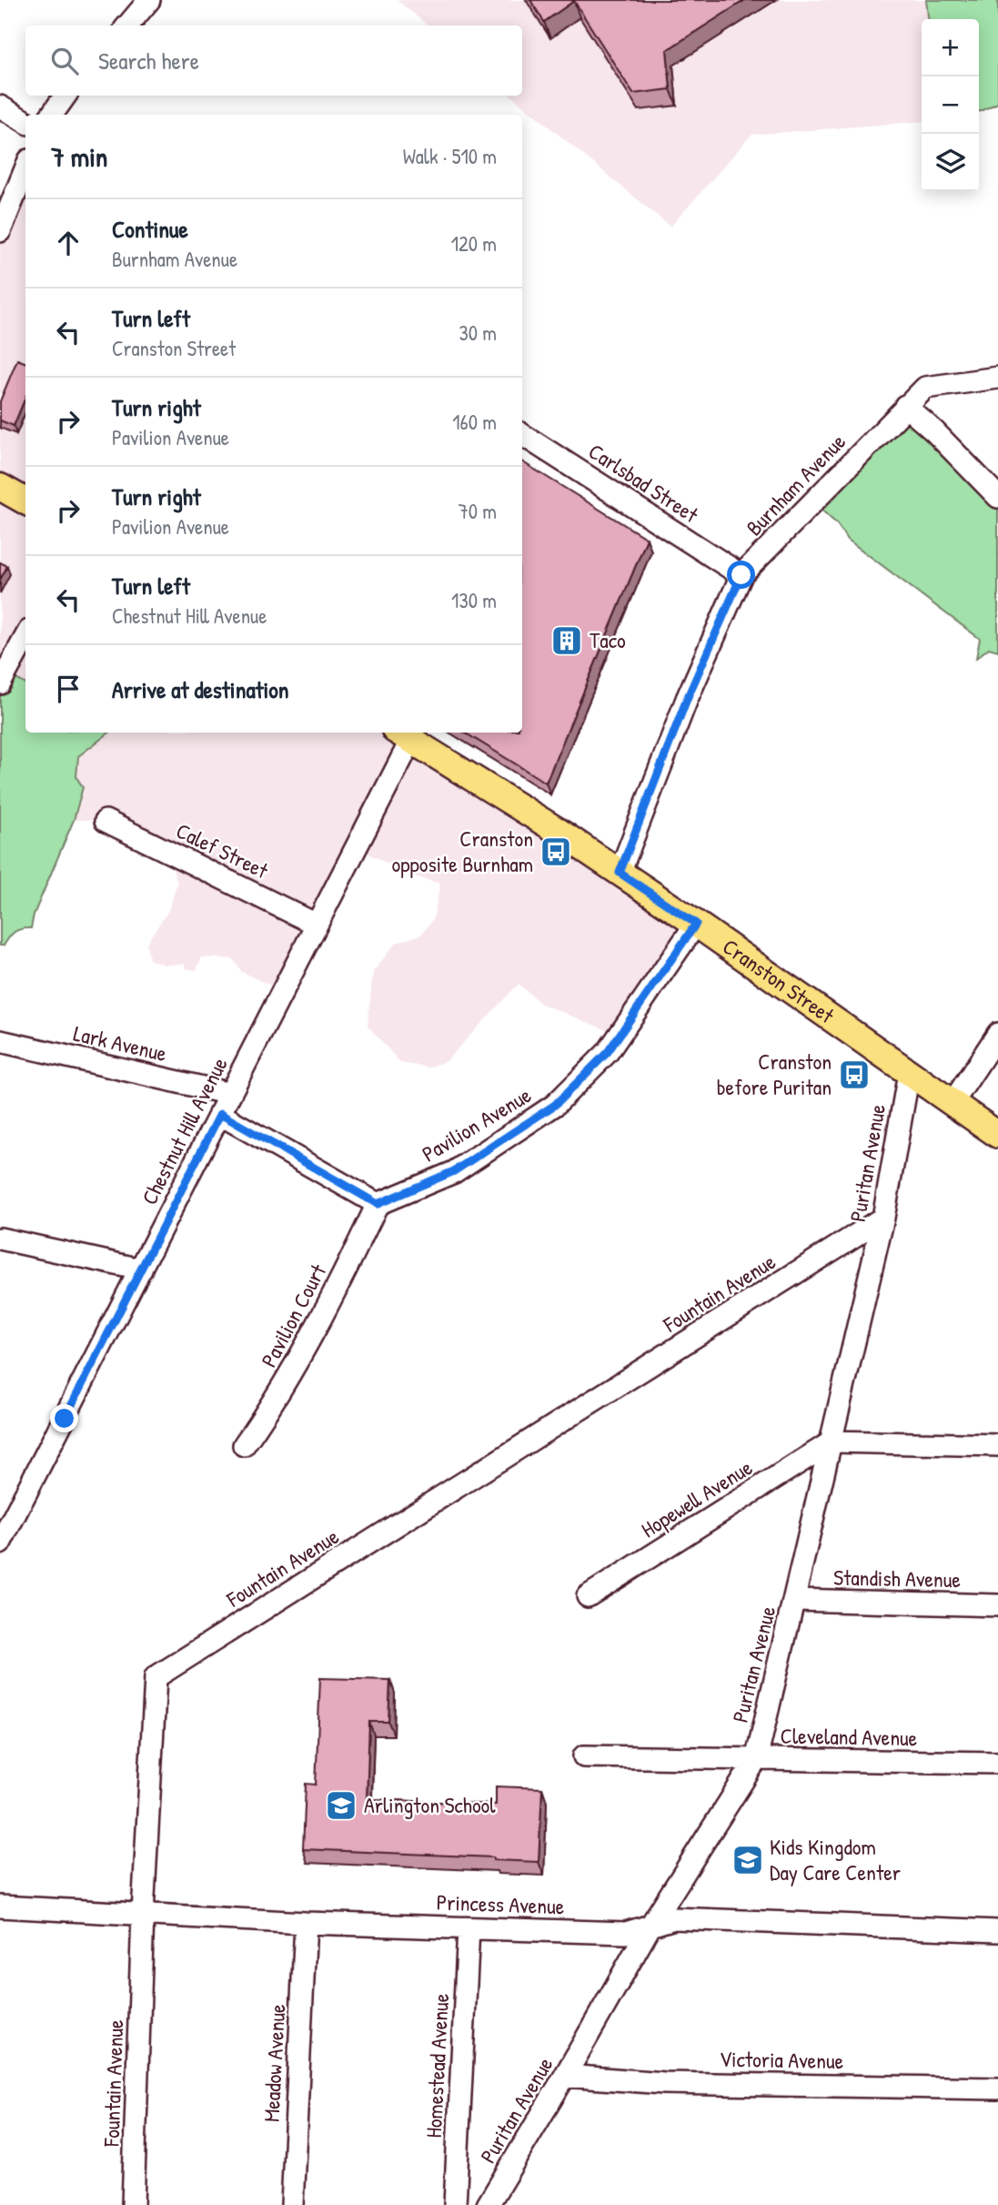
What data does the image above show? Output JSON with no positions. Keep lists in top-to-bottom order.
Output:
{
  "streets": {
    "main road": ["Cranston Street"],
    "street": [
      "Carlsbad Street",
      "Burnham Avenue",
      "Calef Street",
      "Lark Avenue",
      "Pavilion Avenue",
      "Chestnut Hill Avenue",
      "Puritan Avenue",
      "Fountain Avenue",
      "Pavilion Court",
      "Hopewell Avenue",
      "Standish Avenue",
      "Cleveland Avenue",
      "Princess Avenue",
      "Victoria Avenue",
      "Meadow Avenue",
      "Homestead Avenue"
    ]
  },
  "crossings": [
    ["Carlsbad Street", "Burnham Avenue"],
    ["Burnham Avenue", "Cranston Street"],
    ["Calef Street", "Chestnut Hill Avenue"],
    ["Cranston Street", "Pavilion Avenue"],
    ["Cranston Street", "Chestnut Hill Avenue"],
    ["Cranston Street", "Puritan Avenue"],
    ["Lark Avenue", "Chestnut Hill Avenue"],
    ["Pavilion Avenue", "Pavilion Court"],
    ["Puritan Avenue", "Fountain Avenue"],
    ["Puritan Avenue", "Hopewell Avenue"],
    ["Puritan Avenue", "Standish Avenue"],
    ["Puritan Avenue", "Cleveland Avenue"],
    ["Puritan Avenue", "Princess Avenue"],
    ["Puritan Avenue", "Victoria Avenue"],
    ["Fountain Avenue", "Princess Avenue"],
    ["Princess Avenue", "Meadow Avenue"],
    ["Princess Avenue", "Homestead Avenue"]
  ],
  "places": {
    "building": ["Taco"],
    "bus stop": ["Cranston opposite Burnham", "Cranston before Puritan"],
    "school or university": ["Arlington School", "Kids Kingdom Day Care Center"]
  },
  "page": {
    "map_buttons": ["+", "−"],
    "search": "Search here",
    "heading": ["7 min", "Walk · 510 m"],
    "list": [
      ["Continue", "Burnham Avenue", "120 m"],
      ["Turn left", "Cranston Street", "30 m"],
      ["Turn right", "Pavilion Avenue", "160 m"],
      ["Turn right", "Pavilion Avenue", "70 m"],
      ["Turn left", "Chestnut Hill Avenue", "130 m"],
      "Arrive at destination"
    ]
  }
}
